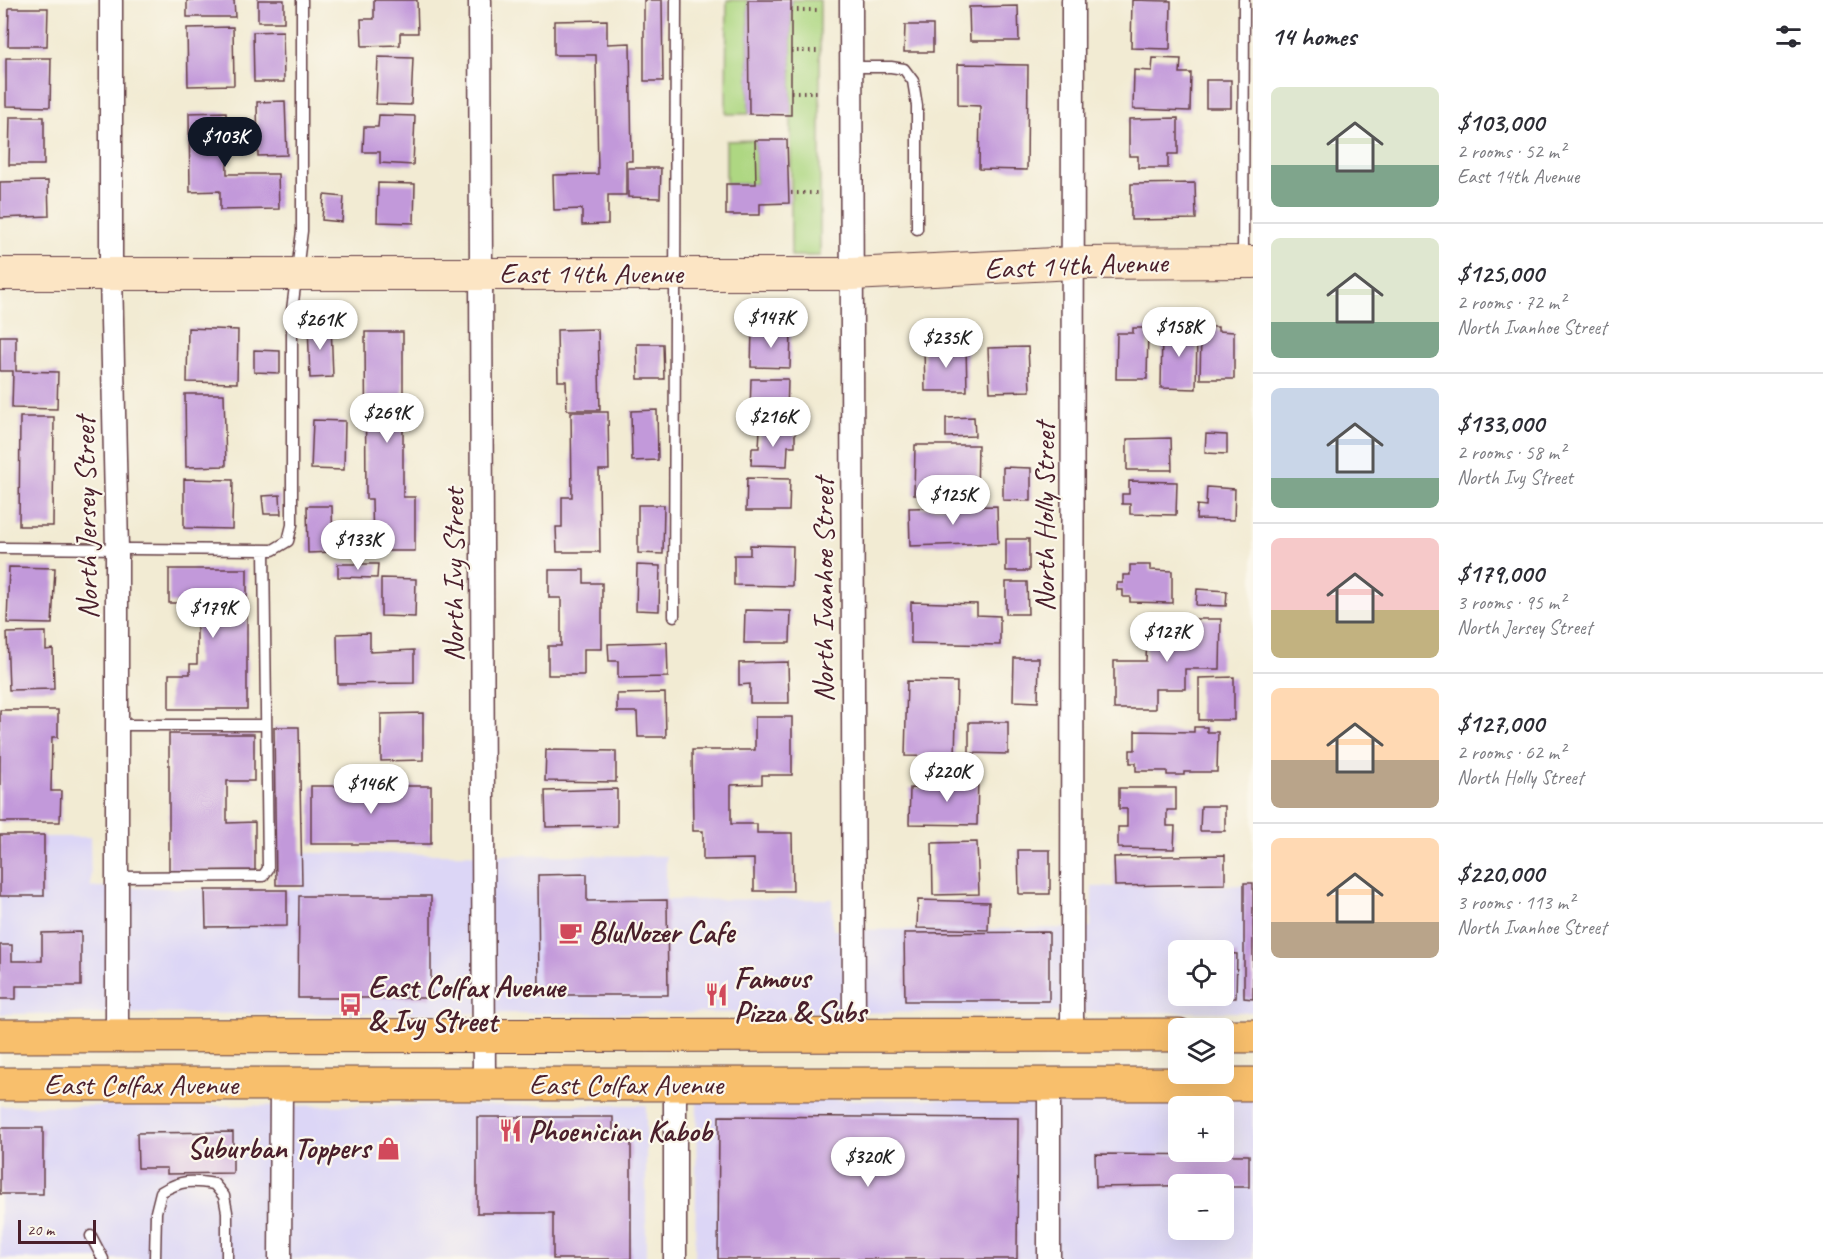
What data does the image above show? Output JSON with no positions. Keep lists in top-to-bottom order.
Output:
{
  "streets": {
    "main road": ["East 14th Avenue", "East Colfax Avenue"],
    "street": [
      "North Holly Street",
      "North Jersey Street",
      "North Ivy Street",
      "North Ivanhoe Street"
    ]
  },
  "crossings": [
    ["East 14th Avenue", "North Holly Street"],
    ["East 14th Avenue", "North Jersey Street"],
    ["East 14th Avenue", "North Ivy Street"],
    ["East 14th Avenue", "North Ivanhoe Street"],
    ["North Holly Street", "East Colfax Avenue"],
    ["North Jersey Street", "East Colfax Avenue"],
    ["North Ivy Street", "East Colfax Avenue"],
    ["North Ivanhoe Street", "East Colfax Avenue"]
  ],
  "places": {
    "cafe": ["BluNozer Cafe"],
    "restaurant": ["Famous Pizza & Subs", "Phoenician Kabob"],
    "bus stop": ["East Colfax Avenue & Ivy Street"],
    "shop": ["Suburban Toppers"]
  },
  "scale_bar": "20 m",
  "page": {
    "heading": "14 homes",
    "list": [
      {
        "name": "$103,000",
        "note": "2 rooms · 52 m² · East 14th Avenue"
      },
      {
        "name": "$125,000",
        "note": "2 rooms · 72 m² · North Ivanhoe Street"
      },
      {
        "name": "$133,000",
        "note": "2 rooms · 58 m² · North Ivy Street"
      },
      {
        "name": "$179,000",
        "note": "3 rooms · 95 m² · North Jersey Street"
      },
      {
        "name": "$127,000",
        "note": "2 rooms · 62 m² · North Holly Street"
      },
      {
        "name": "$220,000",
        "note": "3 rooms · 113 m² · North Ivanhoe Street"
      }
    ],
    "price": [
      "$103K",
      "$147K",
      "$261K",
      "$158K",
      "$235K",
      "$269K",
      "$216K",
      "$125K",
      "$133K",
      "$179K",
      "$127K",
      "$220K",
      "$146K",
      "$320K"
    ],
    "map_buttons": ["+", "−"],
    "scale": "20 m"
  }
}
